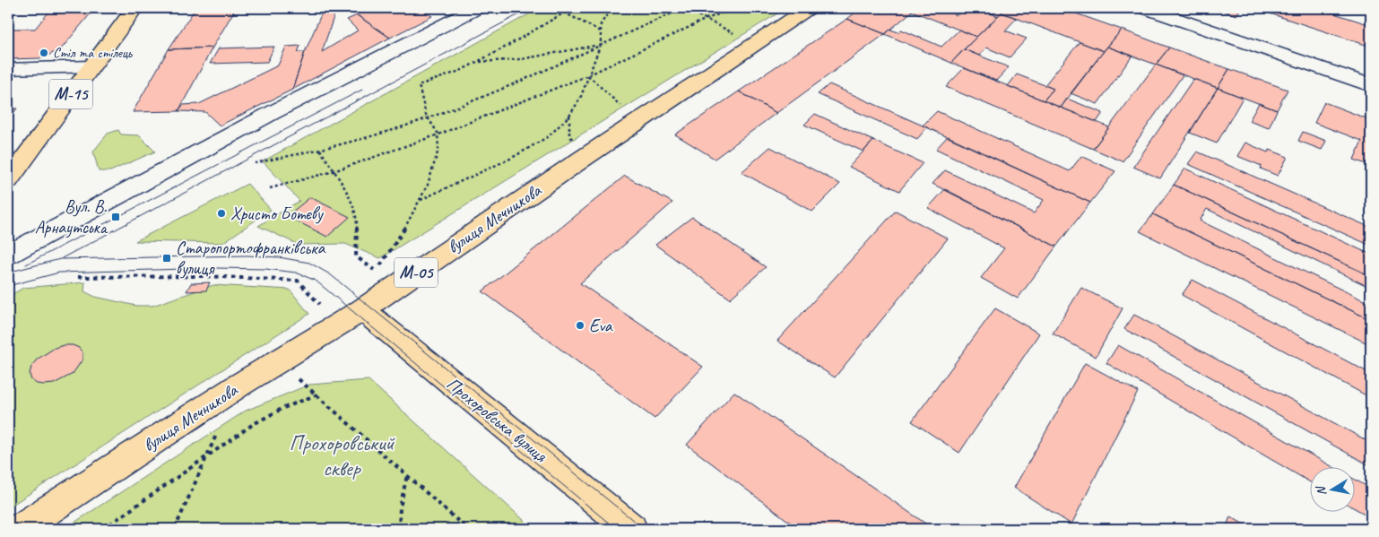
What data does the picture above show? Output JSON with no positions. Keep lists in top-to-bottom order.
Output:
{
  "streets": {
    "main road": [
      "М-15",
      "вулиця Мечникова",
      "М-05",
      "Прохоровська вулиця"
    ]
  },
  "crossings": [
    ["вулиця Мечникова", "Прохоровська вулиця"]
  ],
  "parks": ["Прохоровський сквер"],
  "places": {
    "other": ["Стіл та стілець", "Христо Ботєву", "Eva"],
    "transit": ["Вул. В. Арнаутська", "Старопортофранківська вулиця"]
  },
  "north": "left"
}
